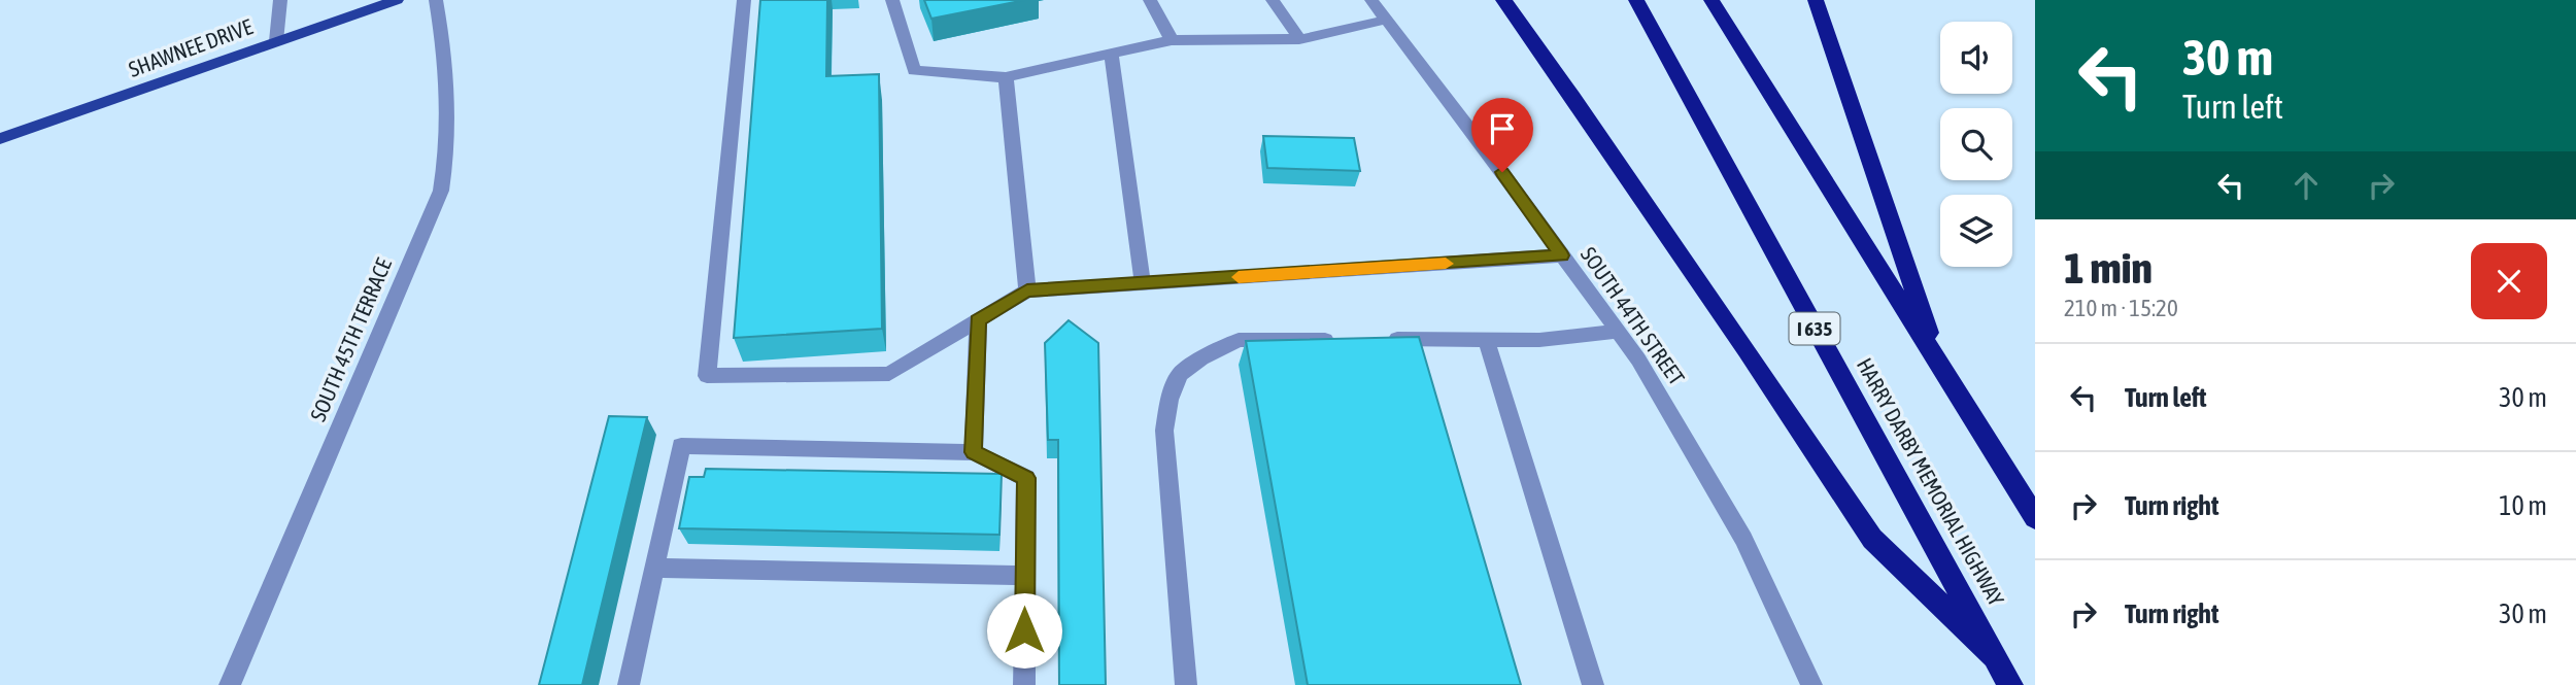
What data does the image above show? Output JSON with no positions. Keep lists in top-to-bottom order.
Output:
{
  "streets": {
    "highway": ["I 635", "HARRY DARBY MEMORIAL HIGHWAY"],
    "main road": ["SHAWNEE DRIVE"],
    "street": ["SOUTH 44TH STREET", "SOUTH 45TH TERRACE"]
  },
  "page": {
    "turn": ["30 m", "Turn left"],
    "heading": ["1 min", "210 m · 15:20"],
    "list": [
      {
        "name": "Turn left",
        "value": "30 m"
      },
      {
        "name": "Turn right",
        "value": "10 m"
      },
      {
        "name": "Turn right",
        "value": "30 m"
      }
    ]
  }
}
